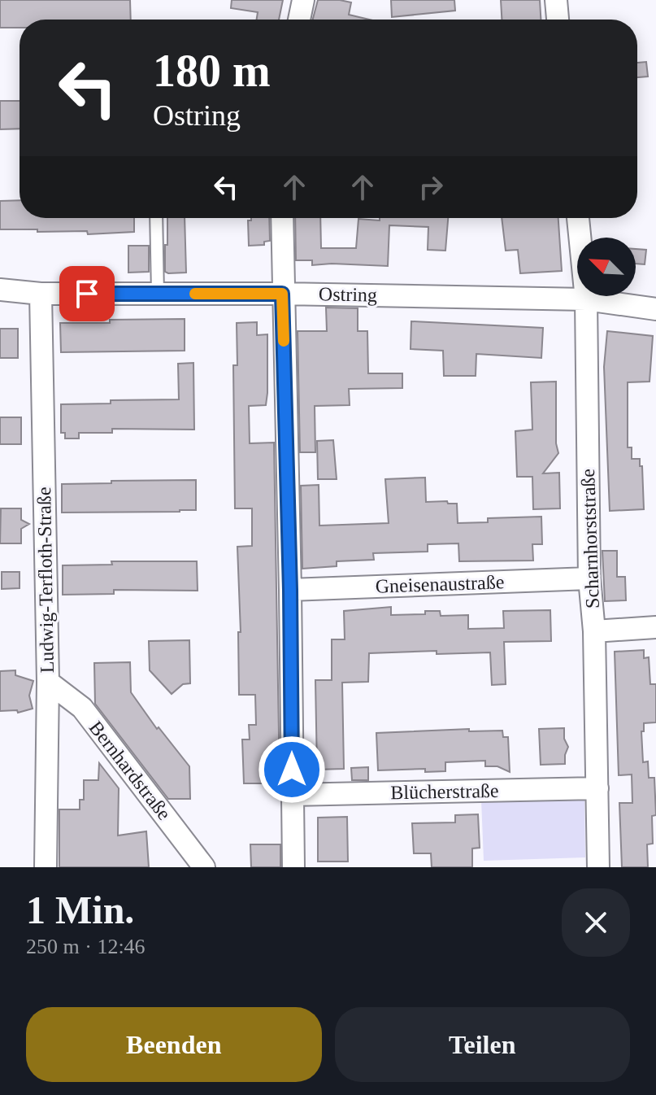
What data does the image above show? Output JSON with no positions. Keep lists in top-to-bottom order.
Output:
{
  "streets": {
    "street": [
      "Ostring",
      "Scharnhorststraße",
      "Ludwig-Terfloth-Straße",
      "Gneisenaustraße",
      "Bernhardstraße",
      "Blücherstraße"
    ]
  },
  "crossings": [
    ["Ostring", "Scharnhorststraße"],
    ["Ostring", "Ludwig-Terfloth-Straße"],
    ["Scharnhorststraße", "Gneisenaustraße"],
    ["Scharnhorststraße", "Blücherstraße"],
    ["Ludwig-Terfloth-Straße", "Bernhardstraße"]
  ],
  "north": "top left",
  "page": {
    "turn": ["180 m", "Ostring"],
    "heading": ["1 Min.", "250 m · 12:46"],
    "buttons": ["Beenden", "Teilen"]
  }
}
